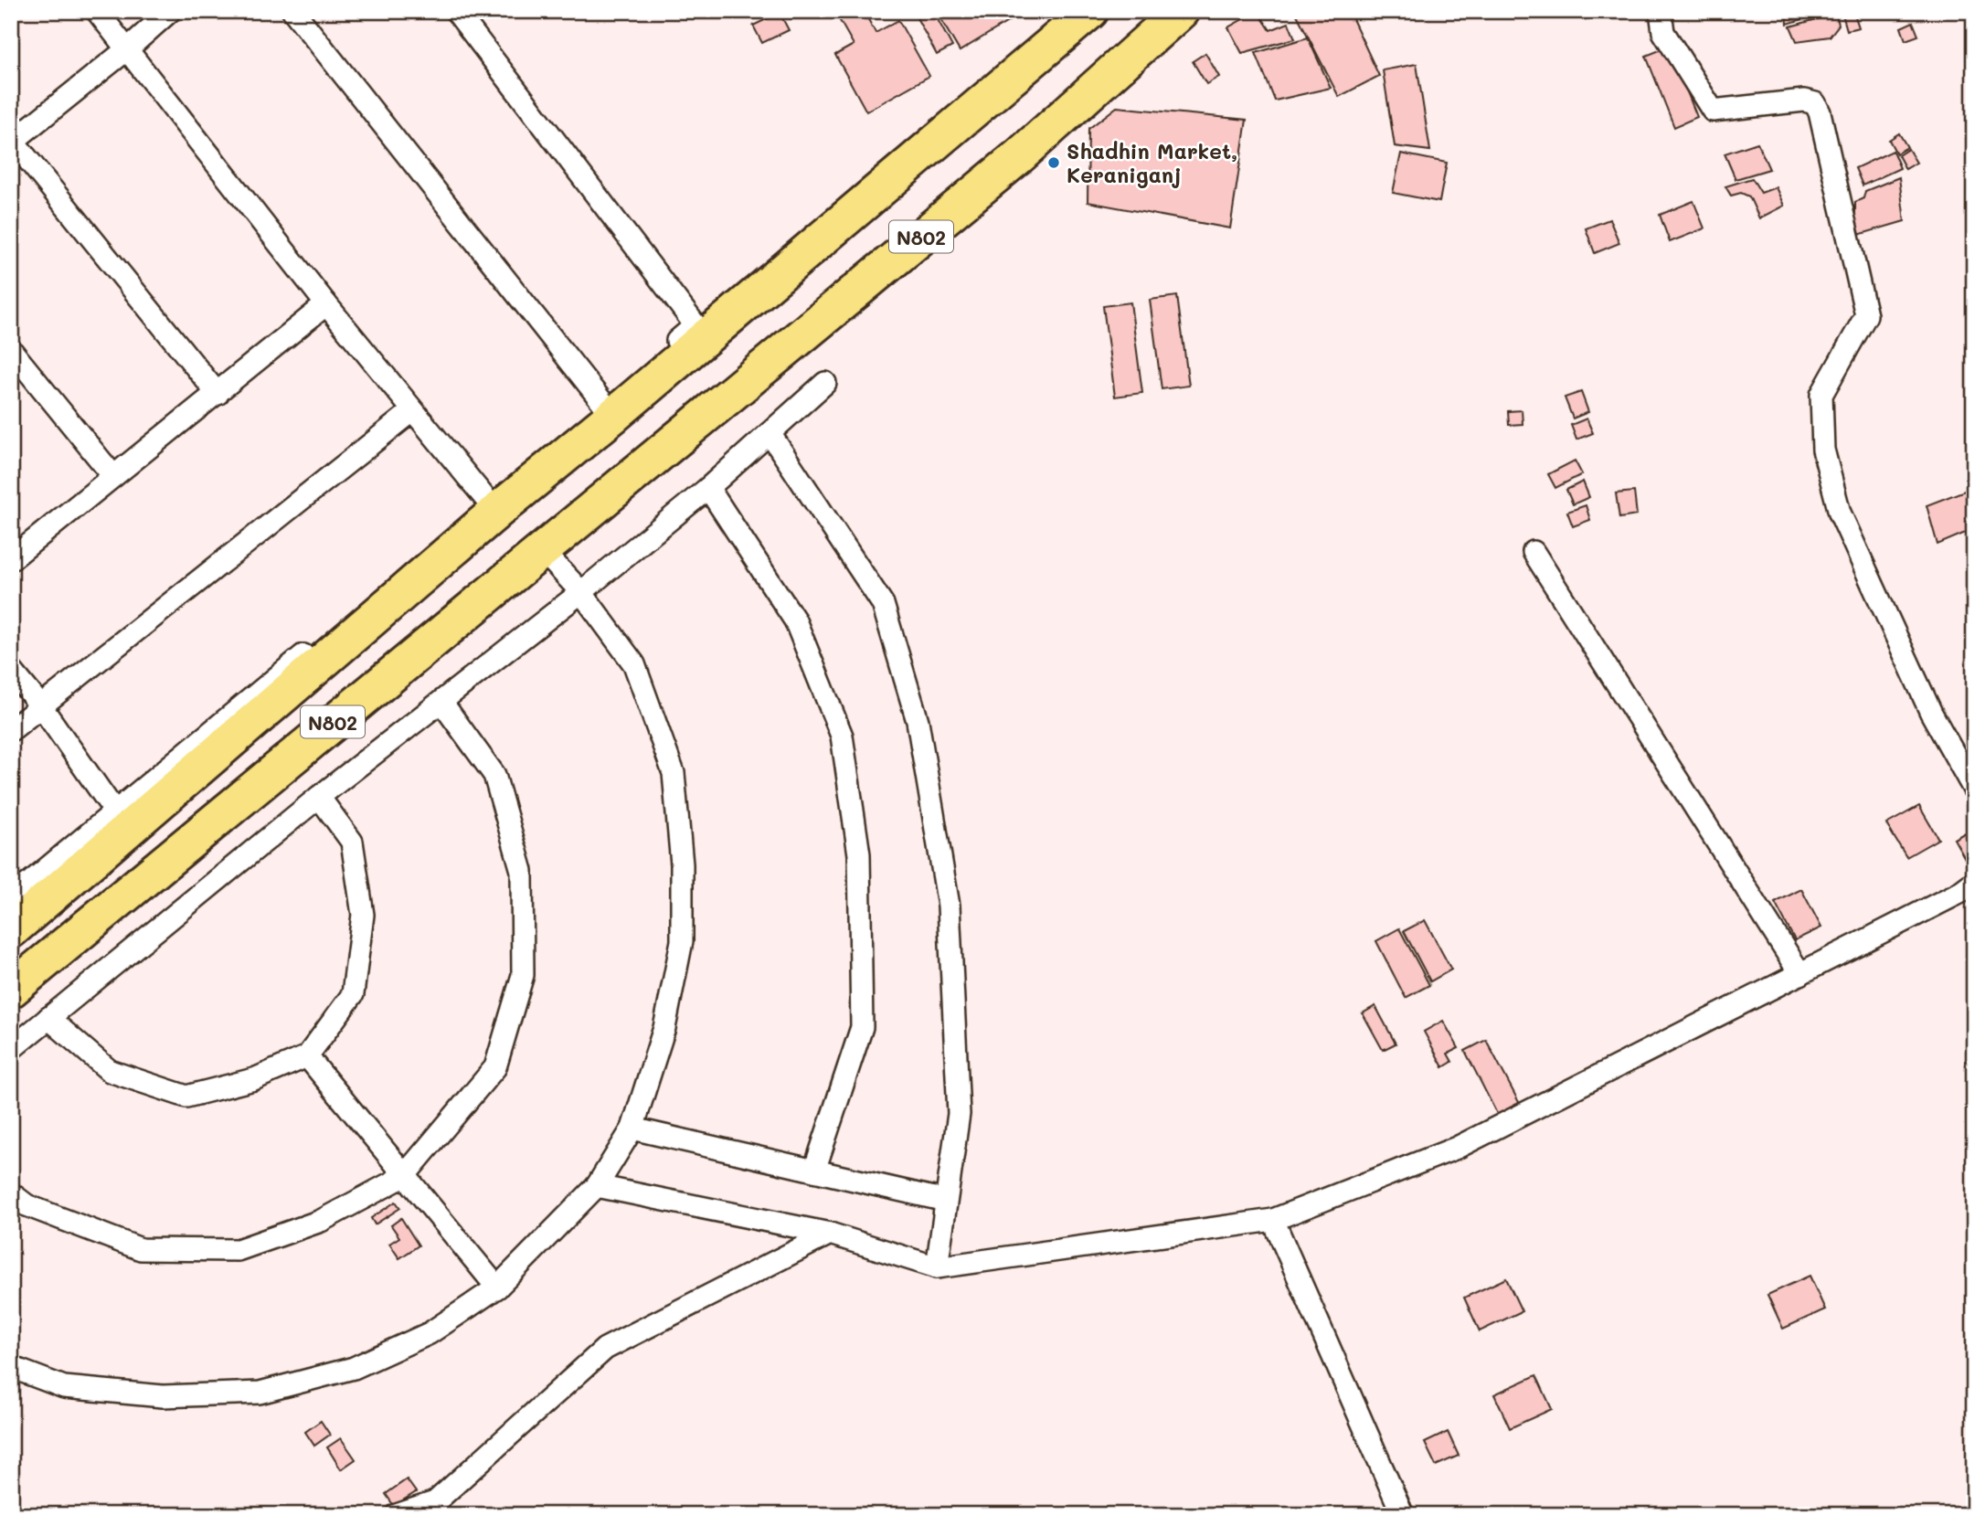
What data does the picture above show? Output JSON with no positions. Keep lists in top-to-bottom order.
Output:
{
  "streets": {
    "highway": ["N802"]
  },
  "places": ["Shadhin Market, Keraniganj"]
}
